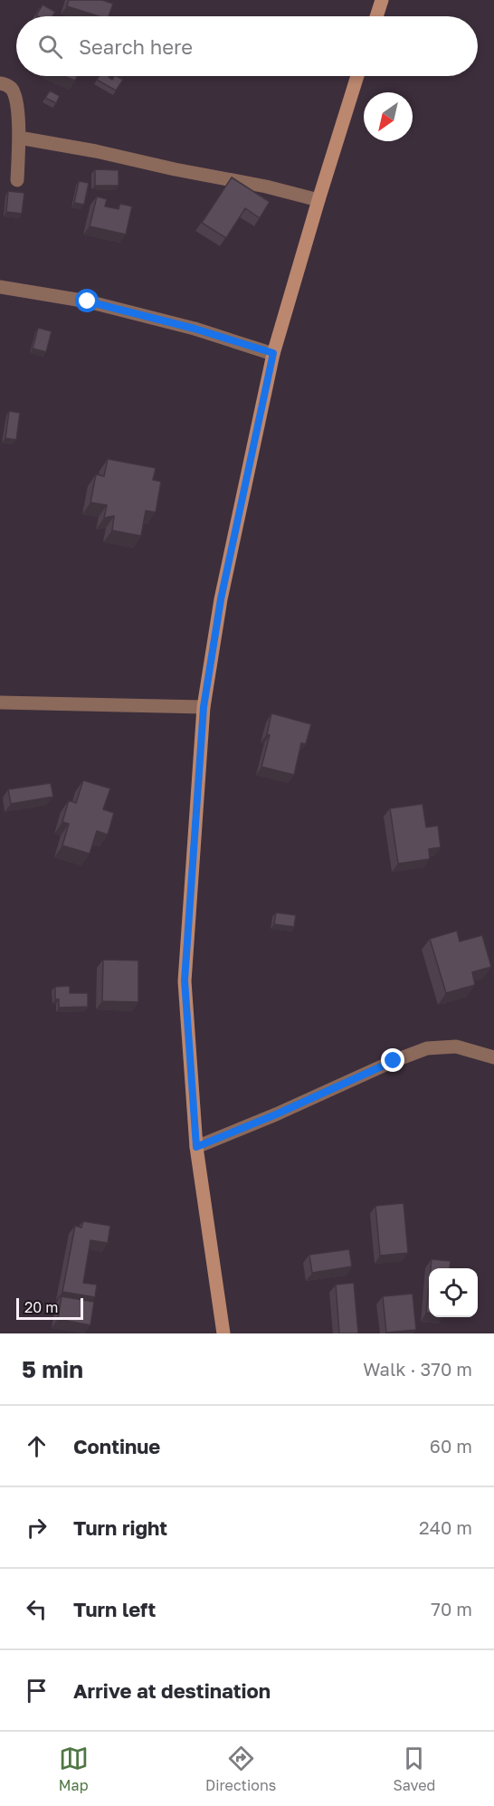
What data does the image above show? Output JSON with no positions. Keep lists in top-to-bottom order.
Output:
{
  "scale_bar": "20 m",
  "north": "bottom left",
  "page": {
    "search": "Search here",
    "scale": "20 m",
    "heading": ["5 min", "Walk · 370 m"],
    "list": [
      ["Continue", "60 m"],
      ["Turn right", "240 m"],
      ["Turn left", "70 m"],
      "Arrive at destination"
    ],
    "nav": ["Map", "Directions", "Saved"]
  }
}
